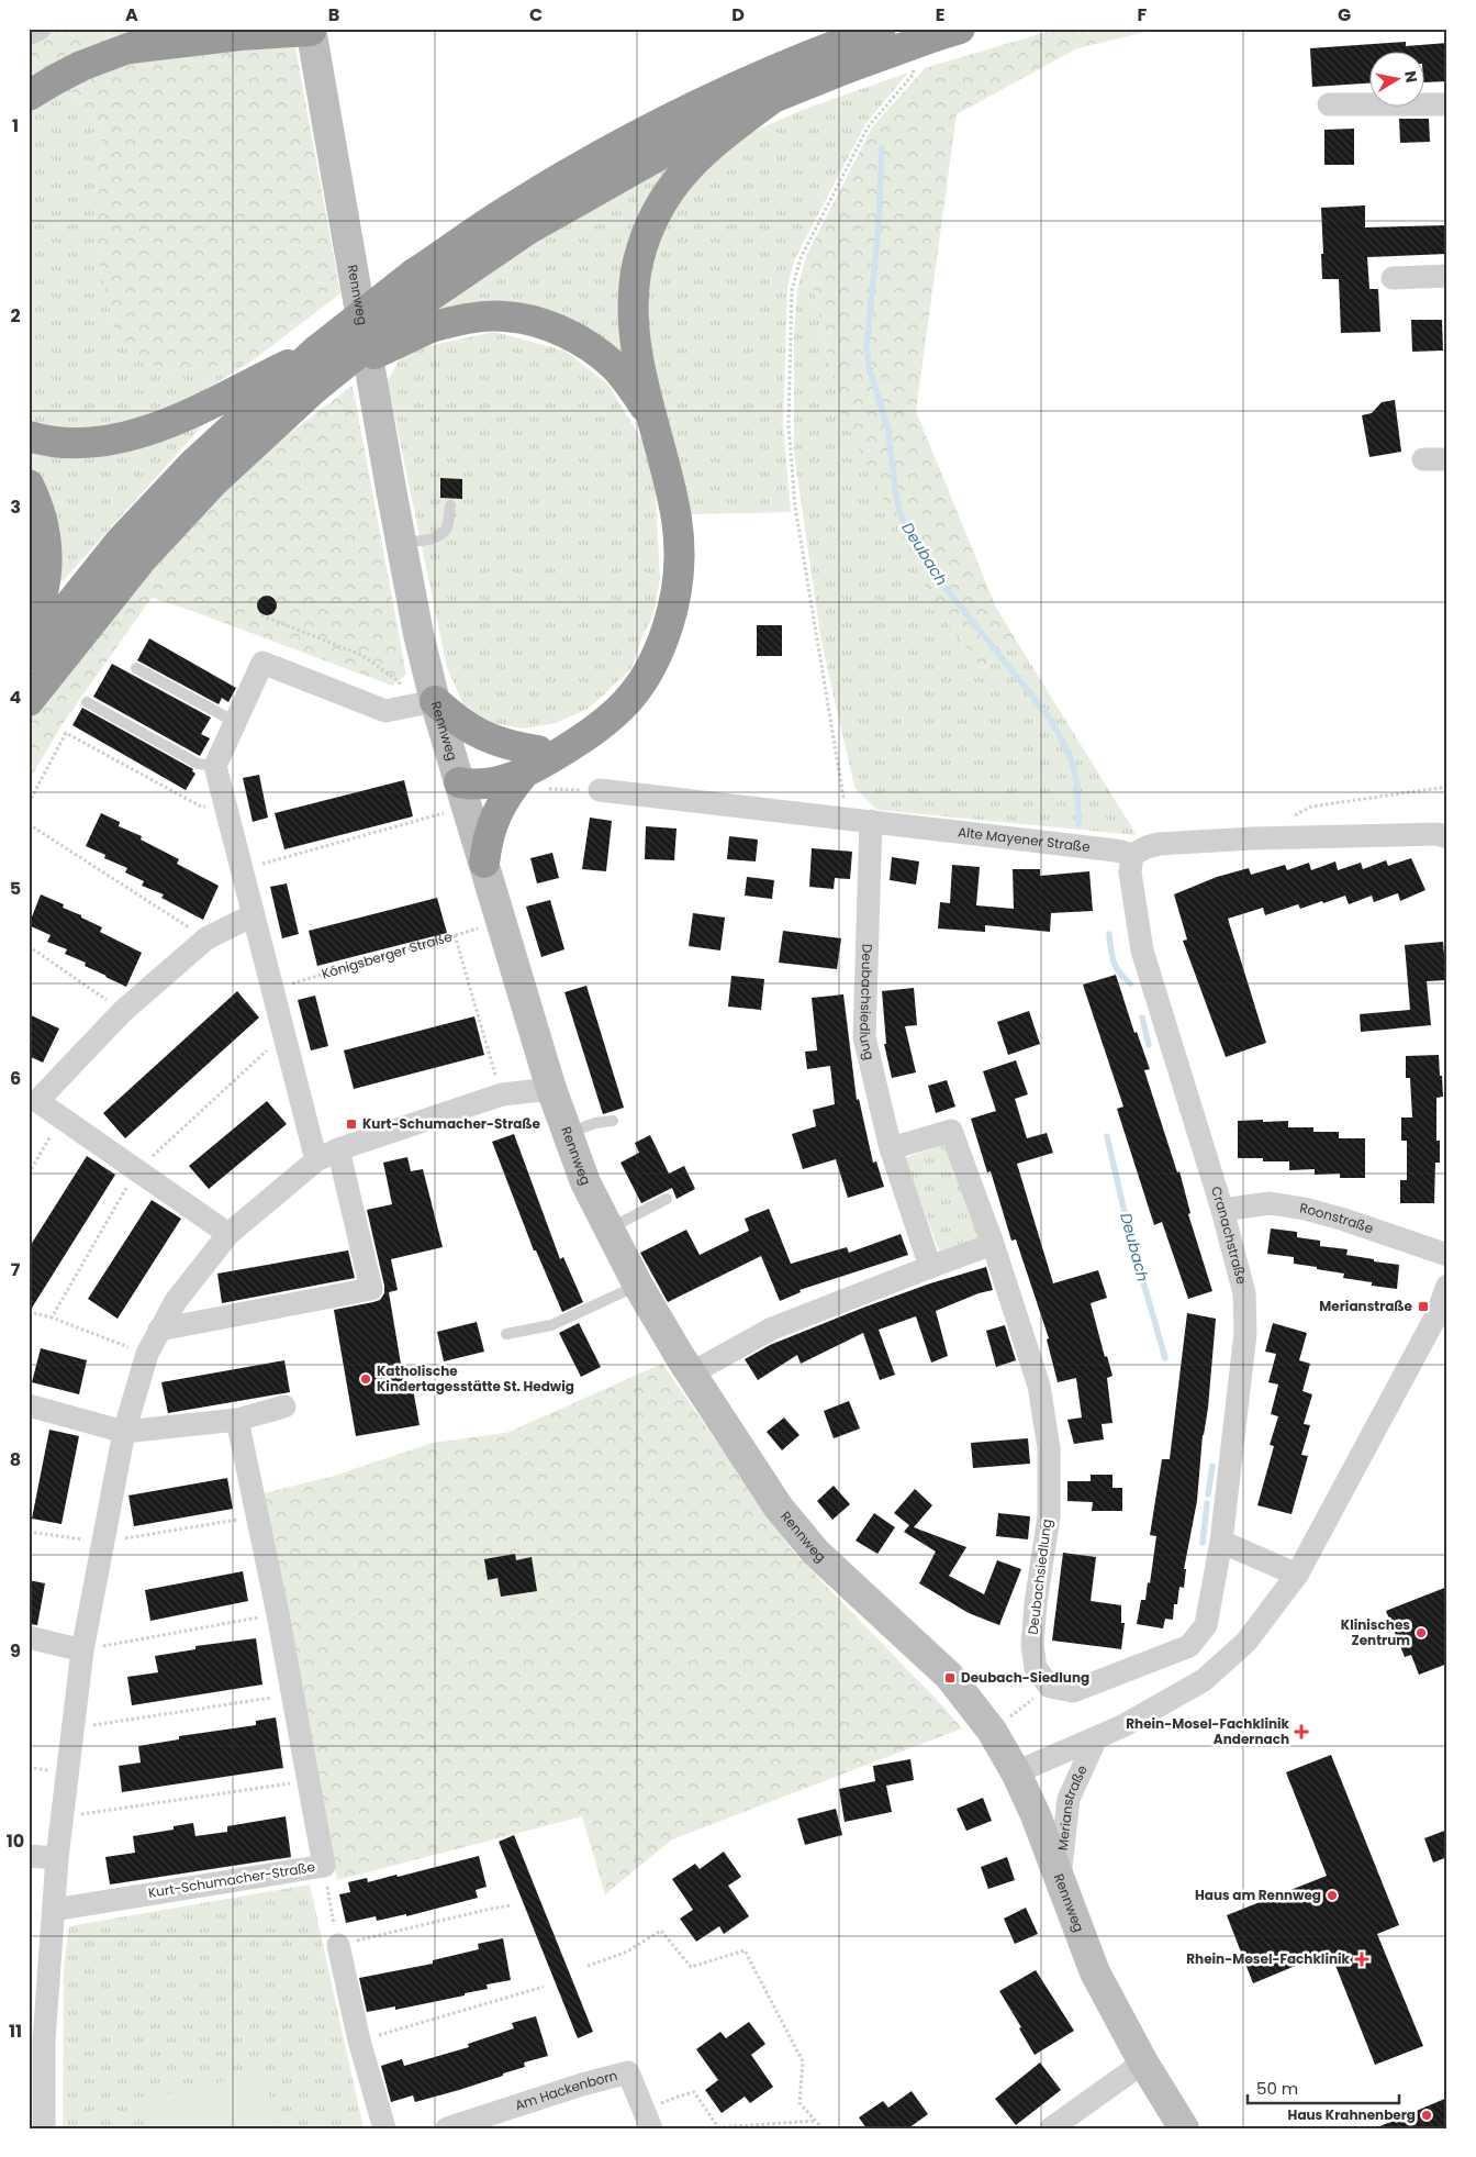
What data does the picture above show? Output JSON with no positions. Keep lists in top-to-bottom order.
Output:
{
  "streets": {
    "street": [
      "Rennweg",
      "Alte Mayener Straße",
      "Deubachsiedlung",
      "Roonstraße",
      "Cranachstraße",
      "Merianstraße",
      "Kurt-Schumacher-Straße",
      "Am Hackenborn"
    ],
    "path": ["Königsberger Straße"]
  },
  "crossings": [
    ["Rennweg", "Königsberger Straße"],
    ["Rennweg", "Merianstraße"],
    ["Alte Mayener Straße", "Deubachsiedlung"],
    ["Alte Mayener Straße", "Cranachstraße"],
    ["Roonstraße", "Cranachstraße"]
  ],
  "water": ["Deubach"],
  "places": {
    "transit": ["Kurt-Schumacher-Straße", "Merianstraße", "Deubach-Siedlung"],
    "other": [
      "Katholische Kindertagesstätte St. Hedwig",
      "Klinisches Zentrum",
      "Haus am Rennweg",
      "Haus Krahnenberg"
    ],
    "health": ["Rhein-Mosel-Fachklinik Andernach", "Rhein-Mosel-Fachklinik"]
  },
  "scale_bar": "50 m",
  "north": "right",
  "grid": {
    "columns": [
      "A",
      "B",
      "C",
      "D",
      "E",
      "F",
      "G"
    ],
    "rows": [
      "1",
      "2",
      "3",
      "4",
      "5",
      "6",
      "7",
      "8",
      "9",
      "10",
      "11"
    ]
  }
}
